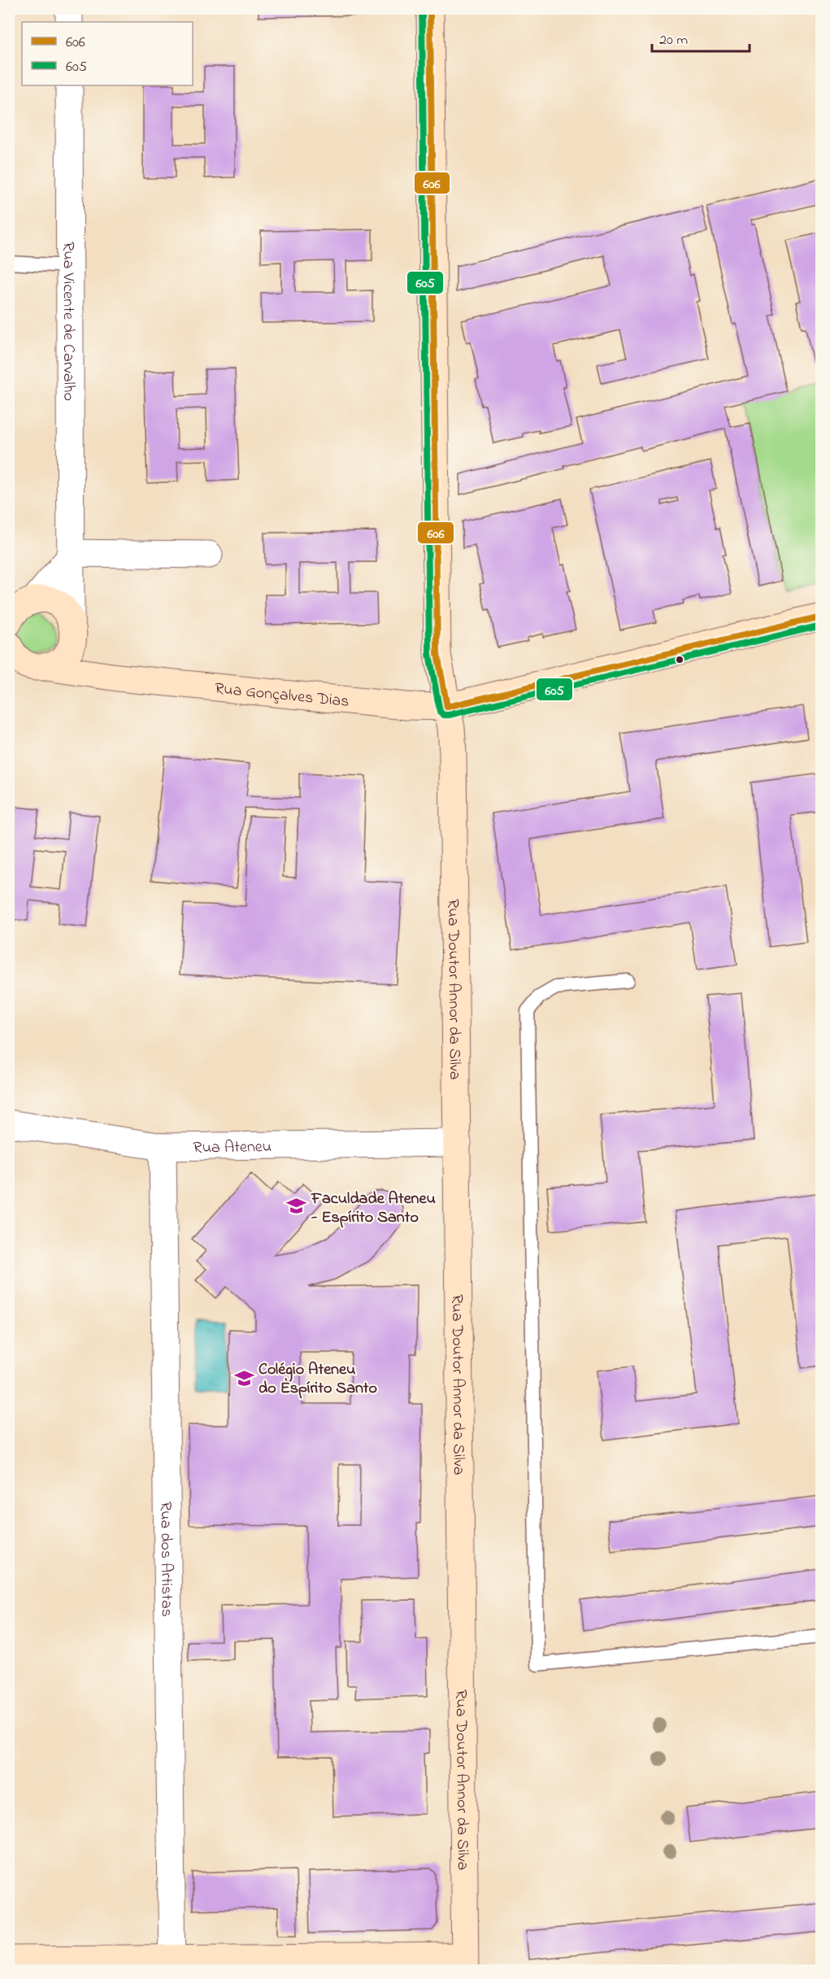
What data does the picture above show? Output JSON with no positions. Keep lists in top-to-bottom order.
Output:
{
  "streets": {
    "street": [
      "Rua Vicente de Carvalho",
      "Rua Gonçalves Dias",
      "Rua Doutor Annor da Silva",
      "Rua Ateneu",
      "Rua dos Artistas"
    ]
  },
  "crossings": [
    ["Rua Gonçalves Dias", "Rua Doutor Annor da Silva"],
    ["Rua Doutor Annor da Silva", "Rua Ateneu"],
    ["Rua Ateneu", "Rua dos Artistas"]
  ],
  "places": {
    "school or university": ["Faculdade Ateneu - Espírito Santo", "Colégio Ateneu do Espírito Santo"]
  },
  "lines": ["transit line 606", "transit line 605"],
  "legend": ["606", "605"],
  "scale_bar": "20 m"
}
